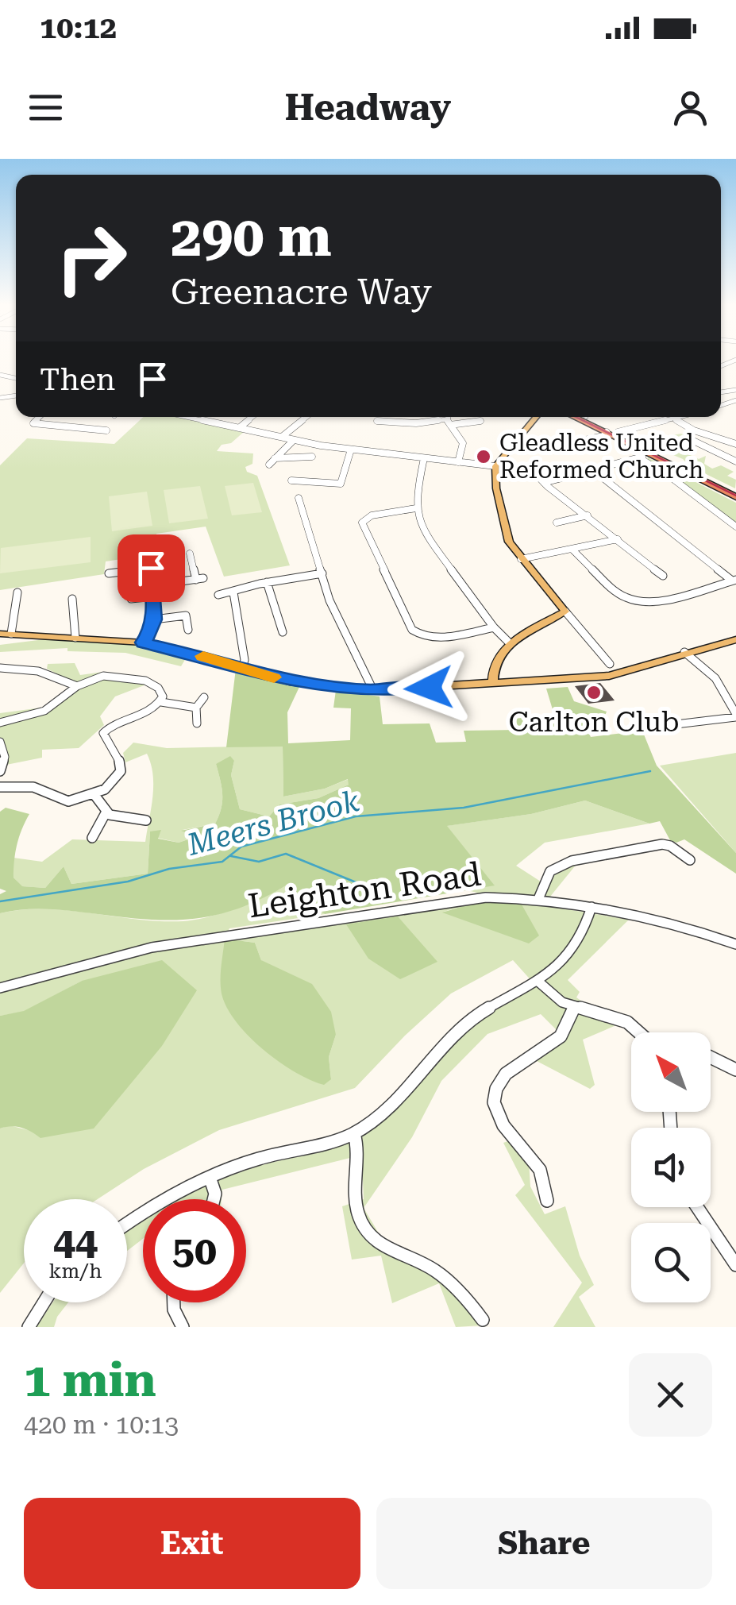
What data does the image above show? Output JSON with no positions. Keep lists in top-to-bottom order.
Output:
{
  "streets": {
    "street": ["Leighton Road"]
  },
  "water": ["Meers Brook"],
  "places": ["Gleadless United Reformed Church", "Carlton Club"],
  "north": "top left",
  "page": {
    "status": "10:12",
    "header": "Headway",
    "turn": ["290 m", "Greenacre Way"],
    "then": "Then",
    "speed": "44 km/h",
    "limit": "50",
    "heading": ["1 min", "420 m · 10:13"],
    "buttons": ["Exit", "Share"]
  }
}
